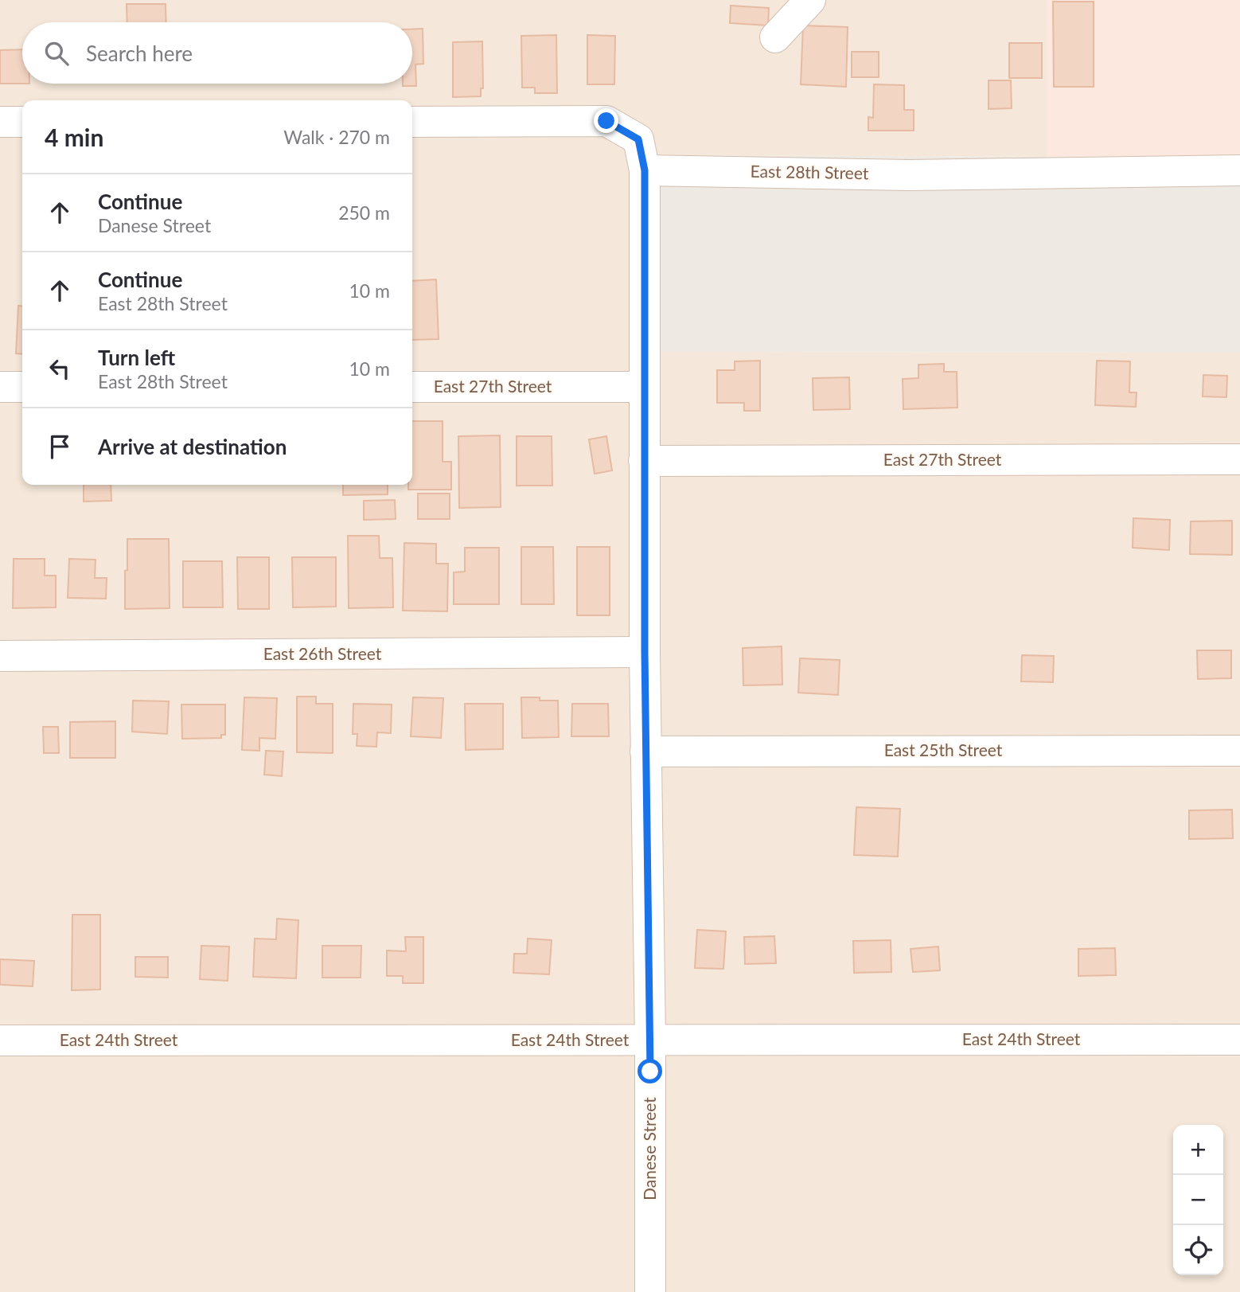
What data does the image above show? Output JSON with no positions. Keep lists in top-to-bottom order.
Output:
{
  "streets": {
    "street": [
      "East 28th Street",
      "East 27th Street",
      "East 26th Street",
      "East 25th Street",
      "East 24th Street",
      "Danese Street"
    ]
  },
  "crossings": [
    ["East 28th Street", "Danese Street"],
    ["East 27th Street", "Danese Street"],
    ["East 26th Street", "Danese Street"],
    ["East 25th Street", "Danese Street"],
    ["East 24th Street", "Danese Street"]
  ],
  "page": {
    "search": "Search here",
    "heading": ["4 min", "Walk · 270 m"],
    "list": [
      ["Continue", "Danese Street", "250 m"],
      ["Continue", "East 28th Street", "10 m"],
      ["Turn left", "East 28th Street", "10 m"],
      "Arrive at destination"
    ],
    "map_buttons": ["+", "−"]
  }
}
